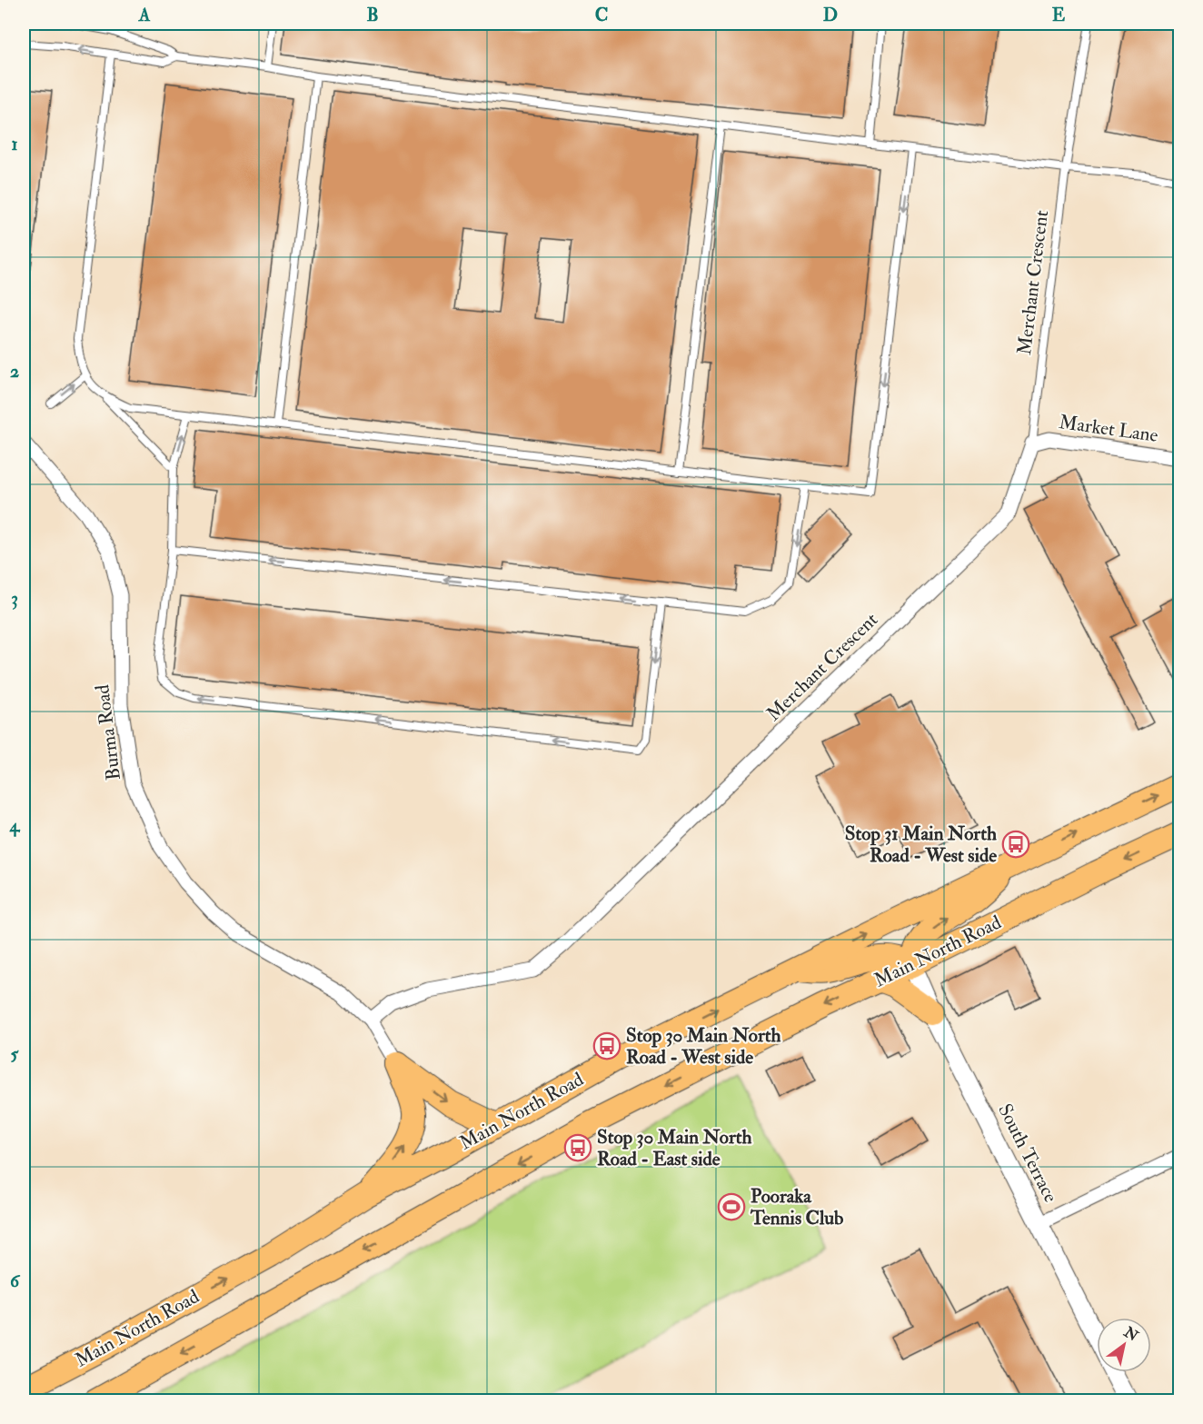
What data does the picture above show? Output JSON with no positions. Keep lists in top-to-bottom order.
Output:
{
  "streets": {
    "highway": ["Main North Road"],
    "street": [
      "Merchant Crescent",
      "Market Lane",
      "Burma Road",
      "South Terrace"
    ]
  },
  "crossings": [
    ["Merchant Crescent", "Market Lane"],
    ["Merchant Crescent", "Burma Road"],
    ["Main North Road", "South Terrace"]
  ],
  "places": {
    "bus stop": ["Stop 31 Main North Road - West side", "Stop 30 Main North Road - West side", "Stop 30 Main North Road - East side"],
    "sports": ["Pooraka Tennis Club"]
  },
  "north": "top right",
  "grid": {
    "columns": [
      "A",
      "B",
      "C",
      "D",
      "E"
    ],
    "rows": [
      "1",
      "2",
      "3",
      "4",
      "5",
      "6"
    ]
  }
}
